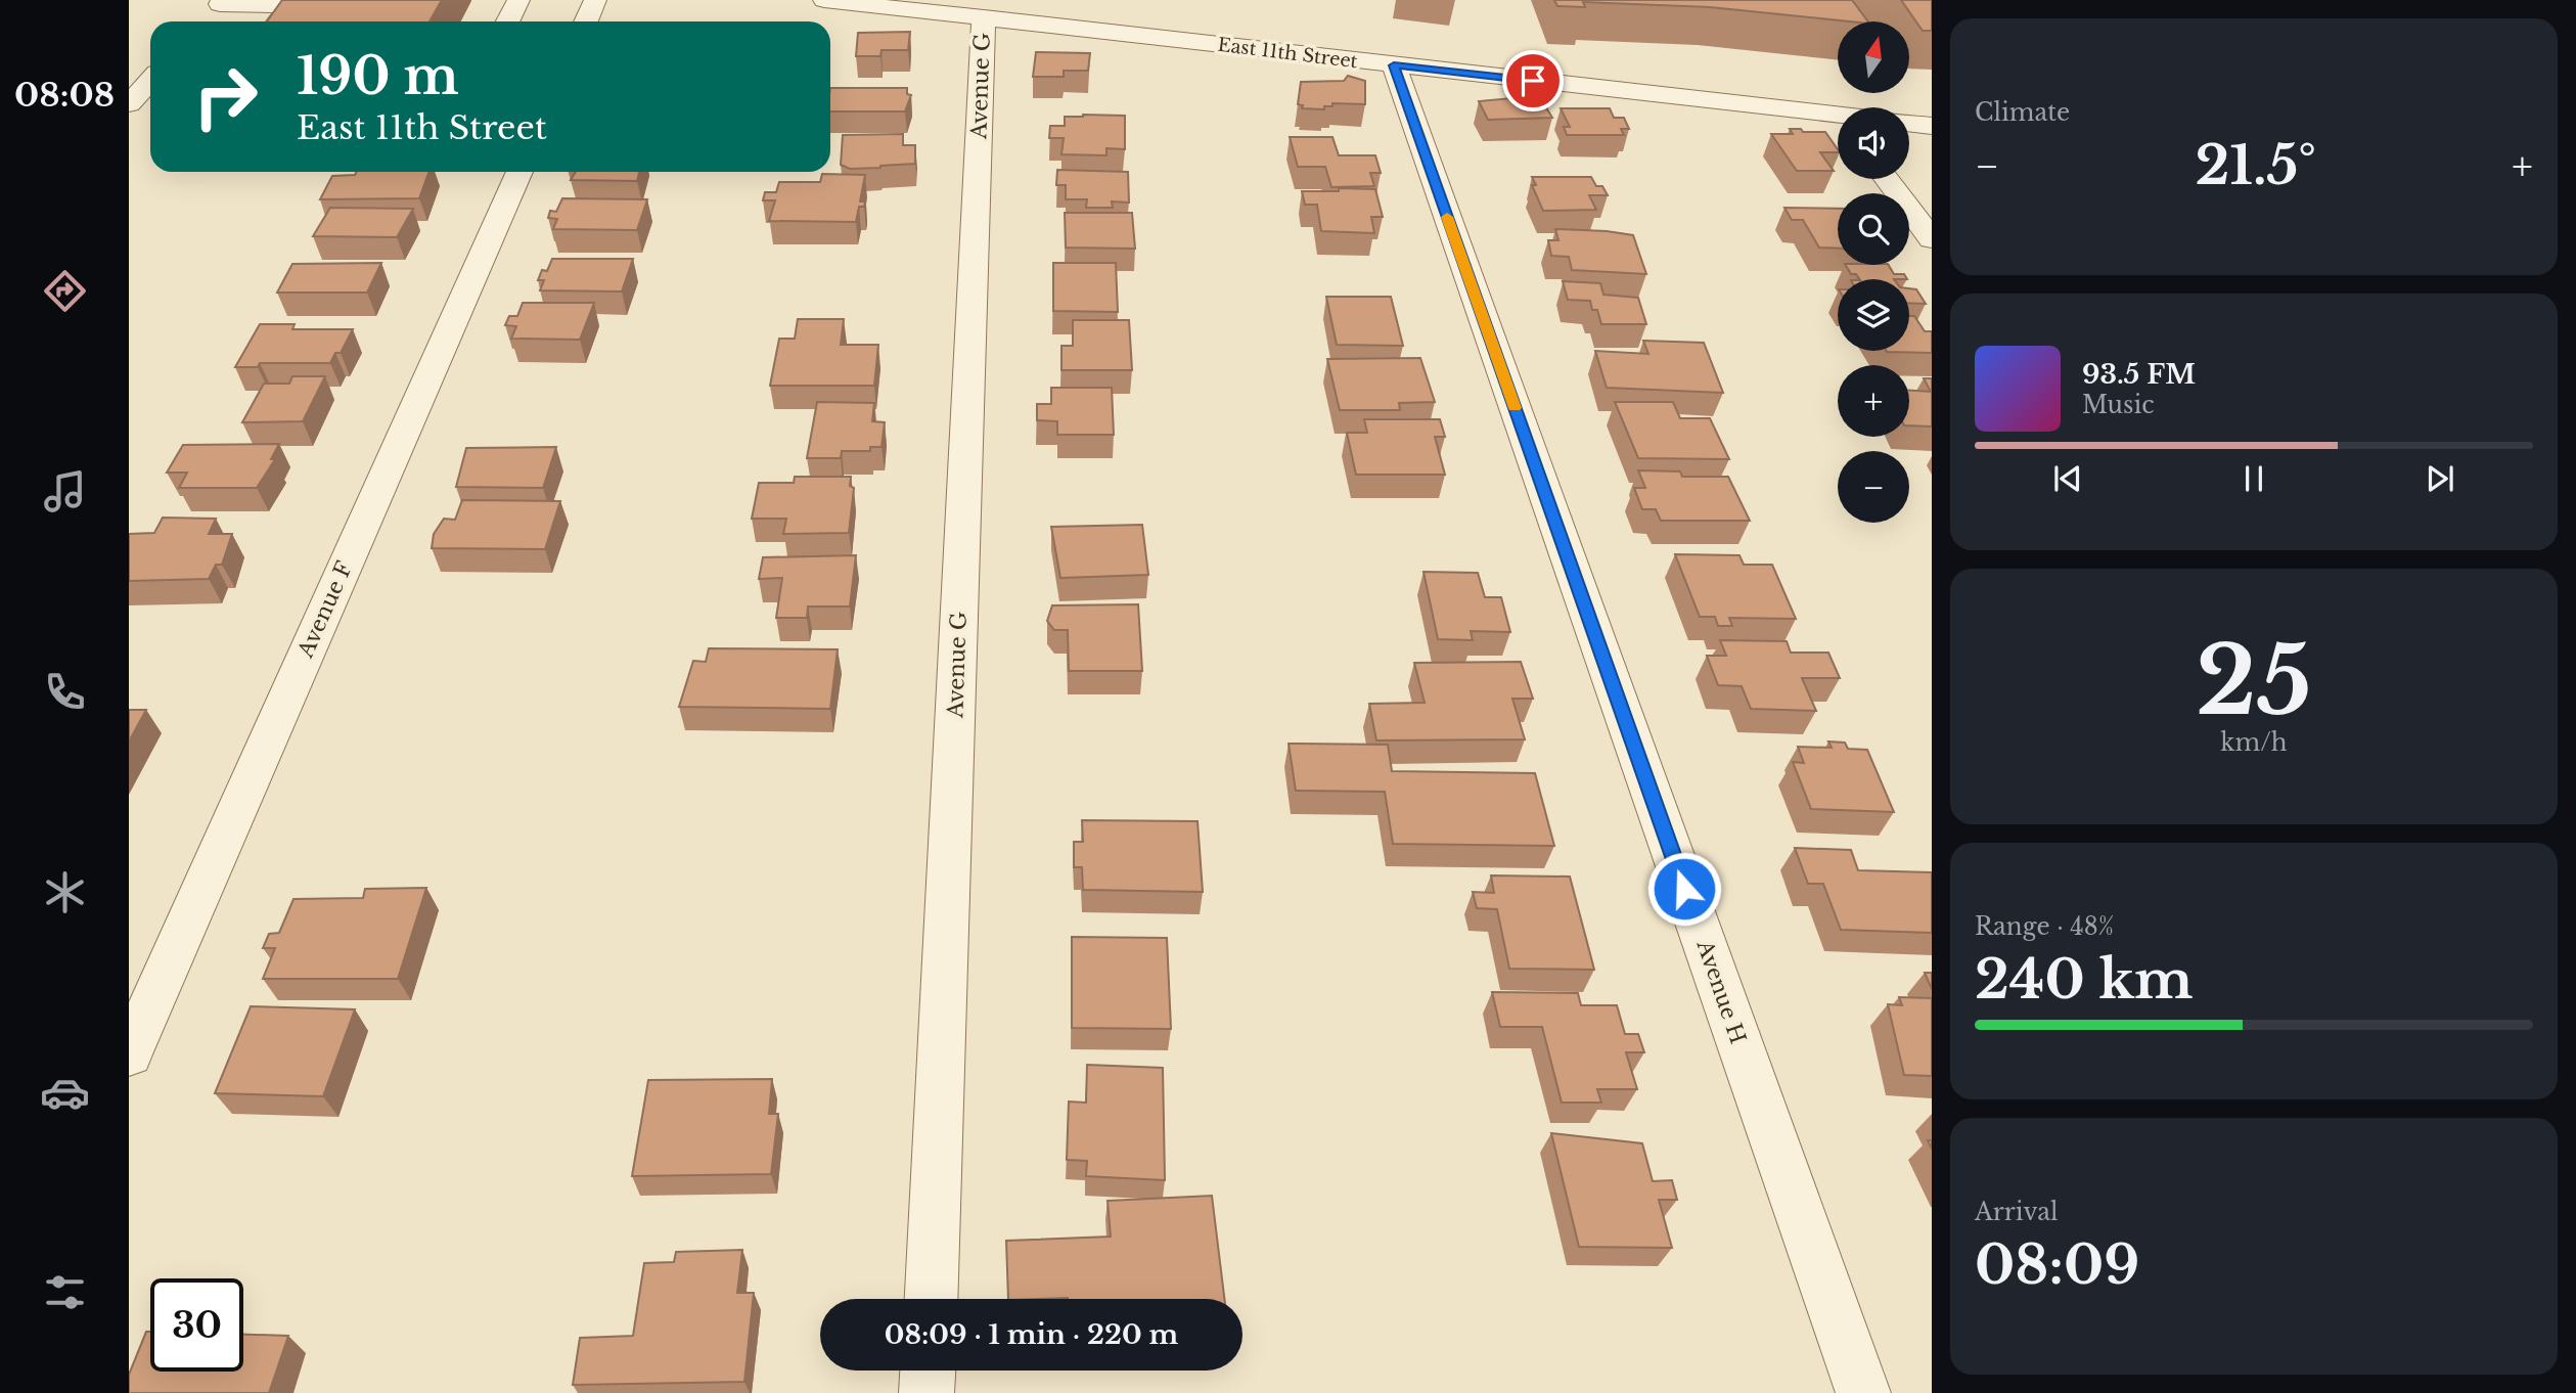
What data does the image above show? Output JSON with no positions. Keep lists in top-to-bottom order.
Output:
{
  "streets": {
    "street": [
      "East 11th Street",
      "Avenue G",
      "Avenue F",
      "Avenue H"
    ]
  },
  "crossings": [
    ["East 11th Street", "Avenue G"],
    ["East 11th Street", "Avenue H"]
  ],
  "north": "top",
  "page": {
    "tabs": "08:08",
    "tile": [
      "Climate",
      ["25", "km/h"],
      ["Range · 48%", "240 km"],
      ["Arrival", "08:09"]
    ],
    "map_buttons": ["+", "−"],
    "turn": ["190 m", "East 11th Street"],
    "heat": ["−", "21.5°", "+"],
    "song": ["93.5 FM", "Music"],
    "limit": "30",
    "trip": "08:09 · 1 min · 220 m"
  }
}
